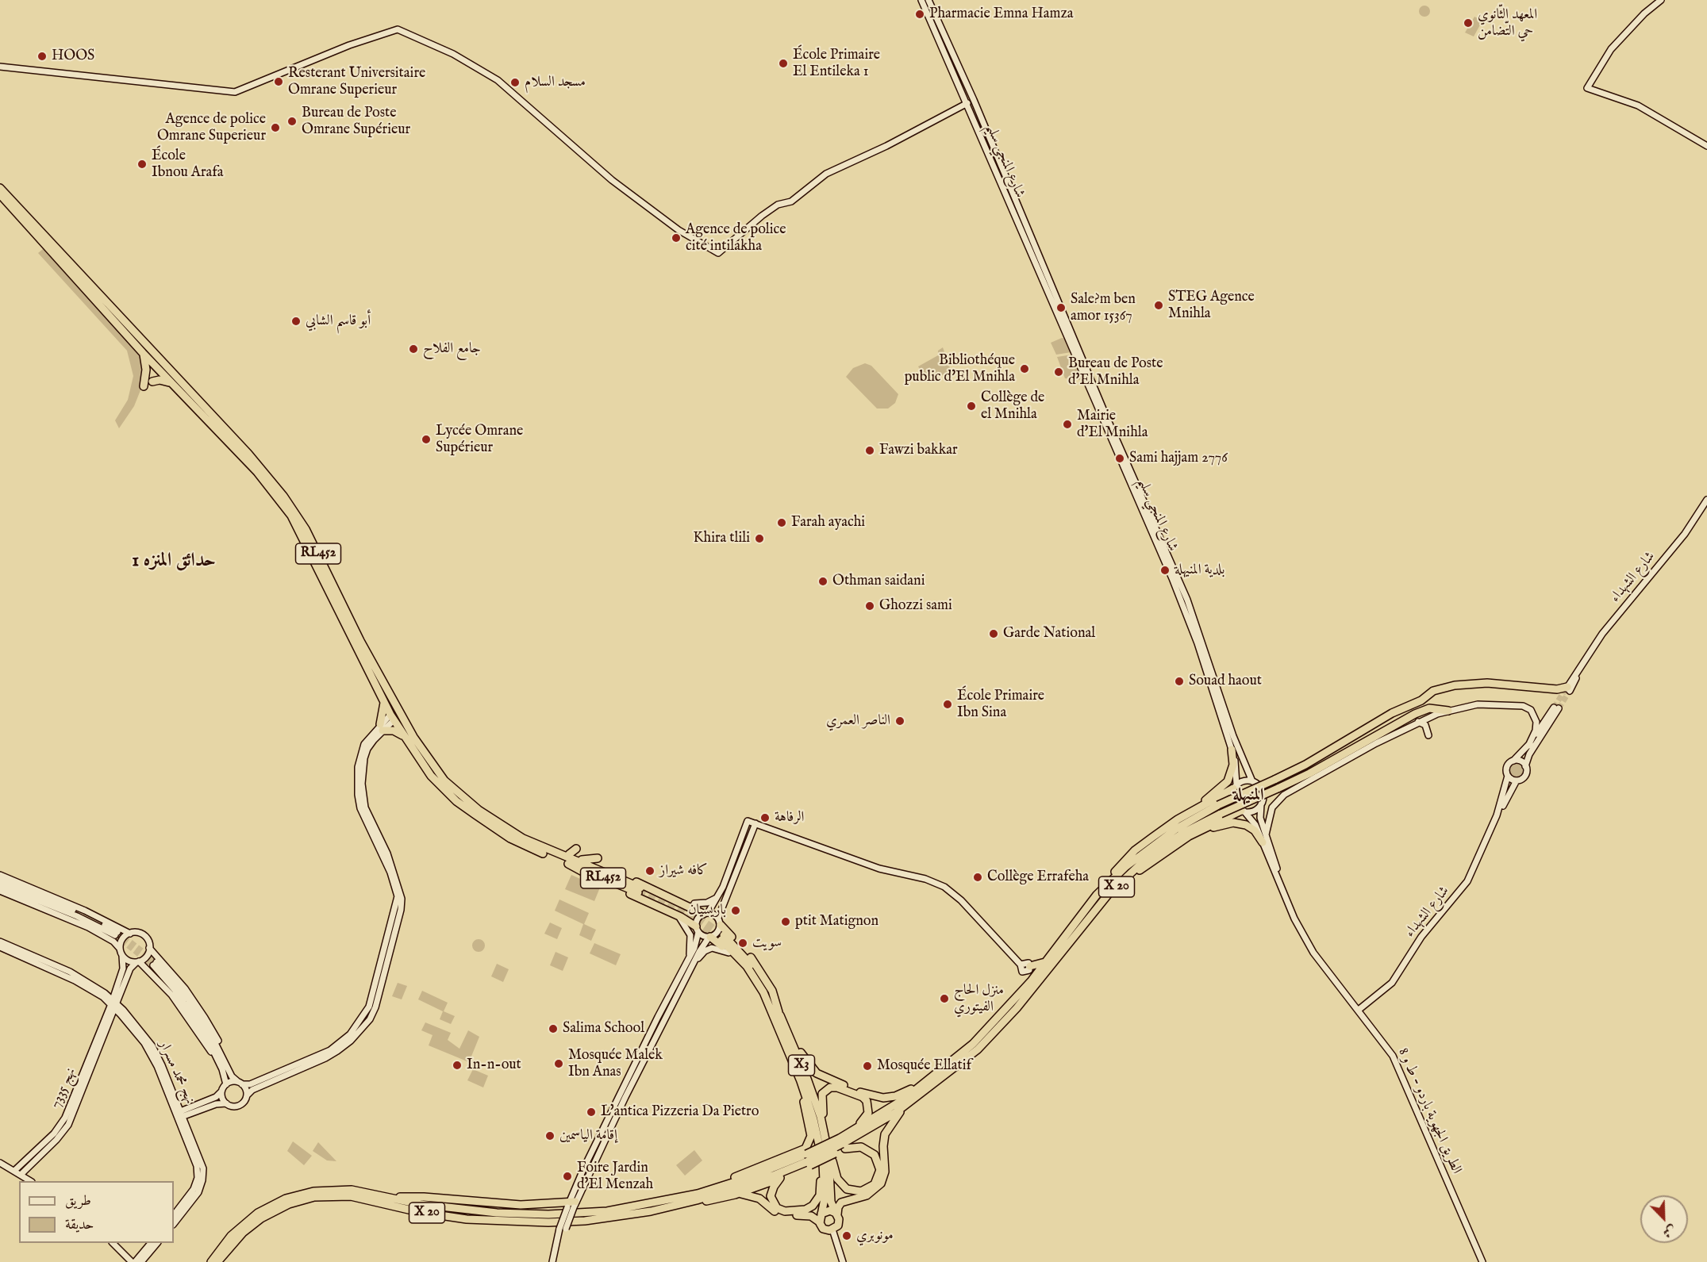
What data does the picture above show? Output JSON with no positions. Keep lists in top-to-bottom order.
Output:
{
  "streets": {
    "highway": ["RL452", "X 20", "X3"],
    "street": [
      "شارع المنجي سليم",
      "شارع الشهداء",
      "نهج محمد مسرار",
      "نهج 7335",
      "الطريق الجهوية باردو - ط و 8"
    ]
  },
  "crossings": [
    ["شارع المنجي سليم", "X 20"],
    ["شارع المنجي سليم", "الطريق الجهوية باردو - ط و 8"],
    ["شارع الشهداء", "X 20"],
    ["شارع الشهداء", "الطريق الجهوية باردو - ط و 8"],
    ["X 20", "الطريق الجهوية باردو - ط و 8"],
    ["نهج محمد مسرار", "نهج 7335"]
  ],
  "districts": ["حدائق المنزه 1", "المنيهلة"],
  "places": [
    "Pharmacie Emna Hamza",
    "المعهد الثّانوي حي التّضامن",
    "HOOS",
    "École Primaire El Entileka 1",
    "Resterant Universitaire Omrane Superieur",
    "مسجد السلام",
    "Bureau de Poste Omrane Supérieur",
    "Agence de police Omrane Superieur",
    "École Ibnou Arafa",
    "Agence de police cité intilakha",
    "STEG Agence Mnihla",
    "Sale?m ben amor 15367",
    "أبو قاسم الشابي",
    "جامع الفلاح",
    "Bibliothéque public d'El Mnihla",
    "Bureau de Poste d'El Mnihla",
    "Collège de el Mnihla",
    "Mairie d'El Mnihla",
    "Lycée Omrane Supérieur",
    "Fawzi bakkar",
    "Sami hajjam 2776",
    "Farah ayachi",
    "Khira tlili",
    "بلدية المنيهلة",
    "Othman saidani",
    "Ghozzi sami",
    "Garde National",
    "Souad haout",
    "École Primaire Ibn Sina",
    "الناصر العمري",
    "الرفاهة",
    "کافه شيراز",
    "Collège Errafeha",
    "باريسيان",
    "ptit Matignon",
    "سويت",
    "منزل الحاج الفيتوري",
    "Salima School",
    "Mosquée Malek Ibn Anas",
    "In-n-out",
    "Mosquée Ellatif",
    "L'antica Pizzeria Da Pietro",
    "إقامة الياسمين",
    "Foire Jardin d'El Menzah",
    "مونوبري"
  ],
  "legend": ["طريق", "حديقة"],
  "north": "bottom right"
}
